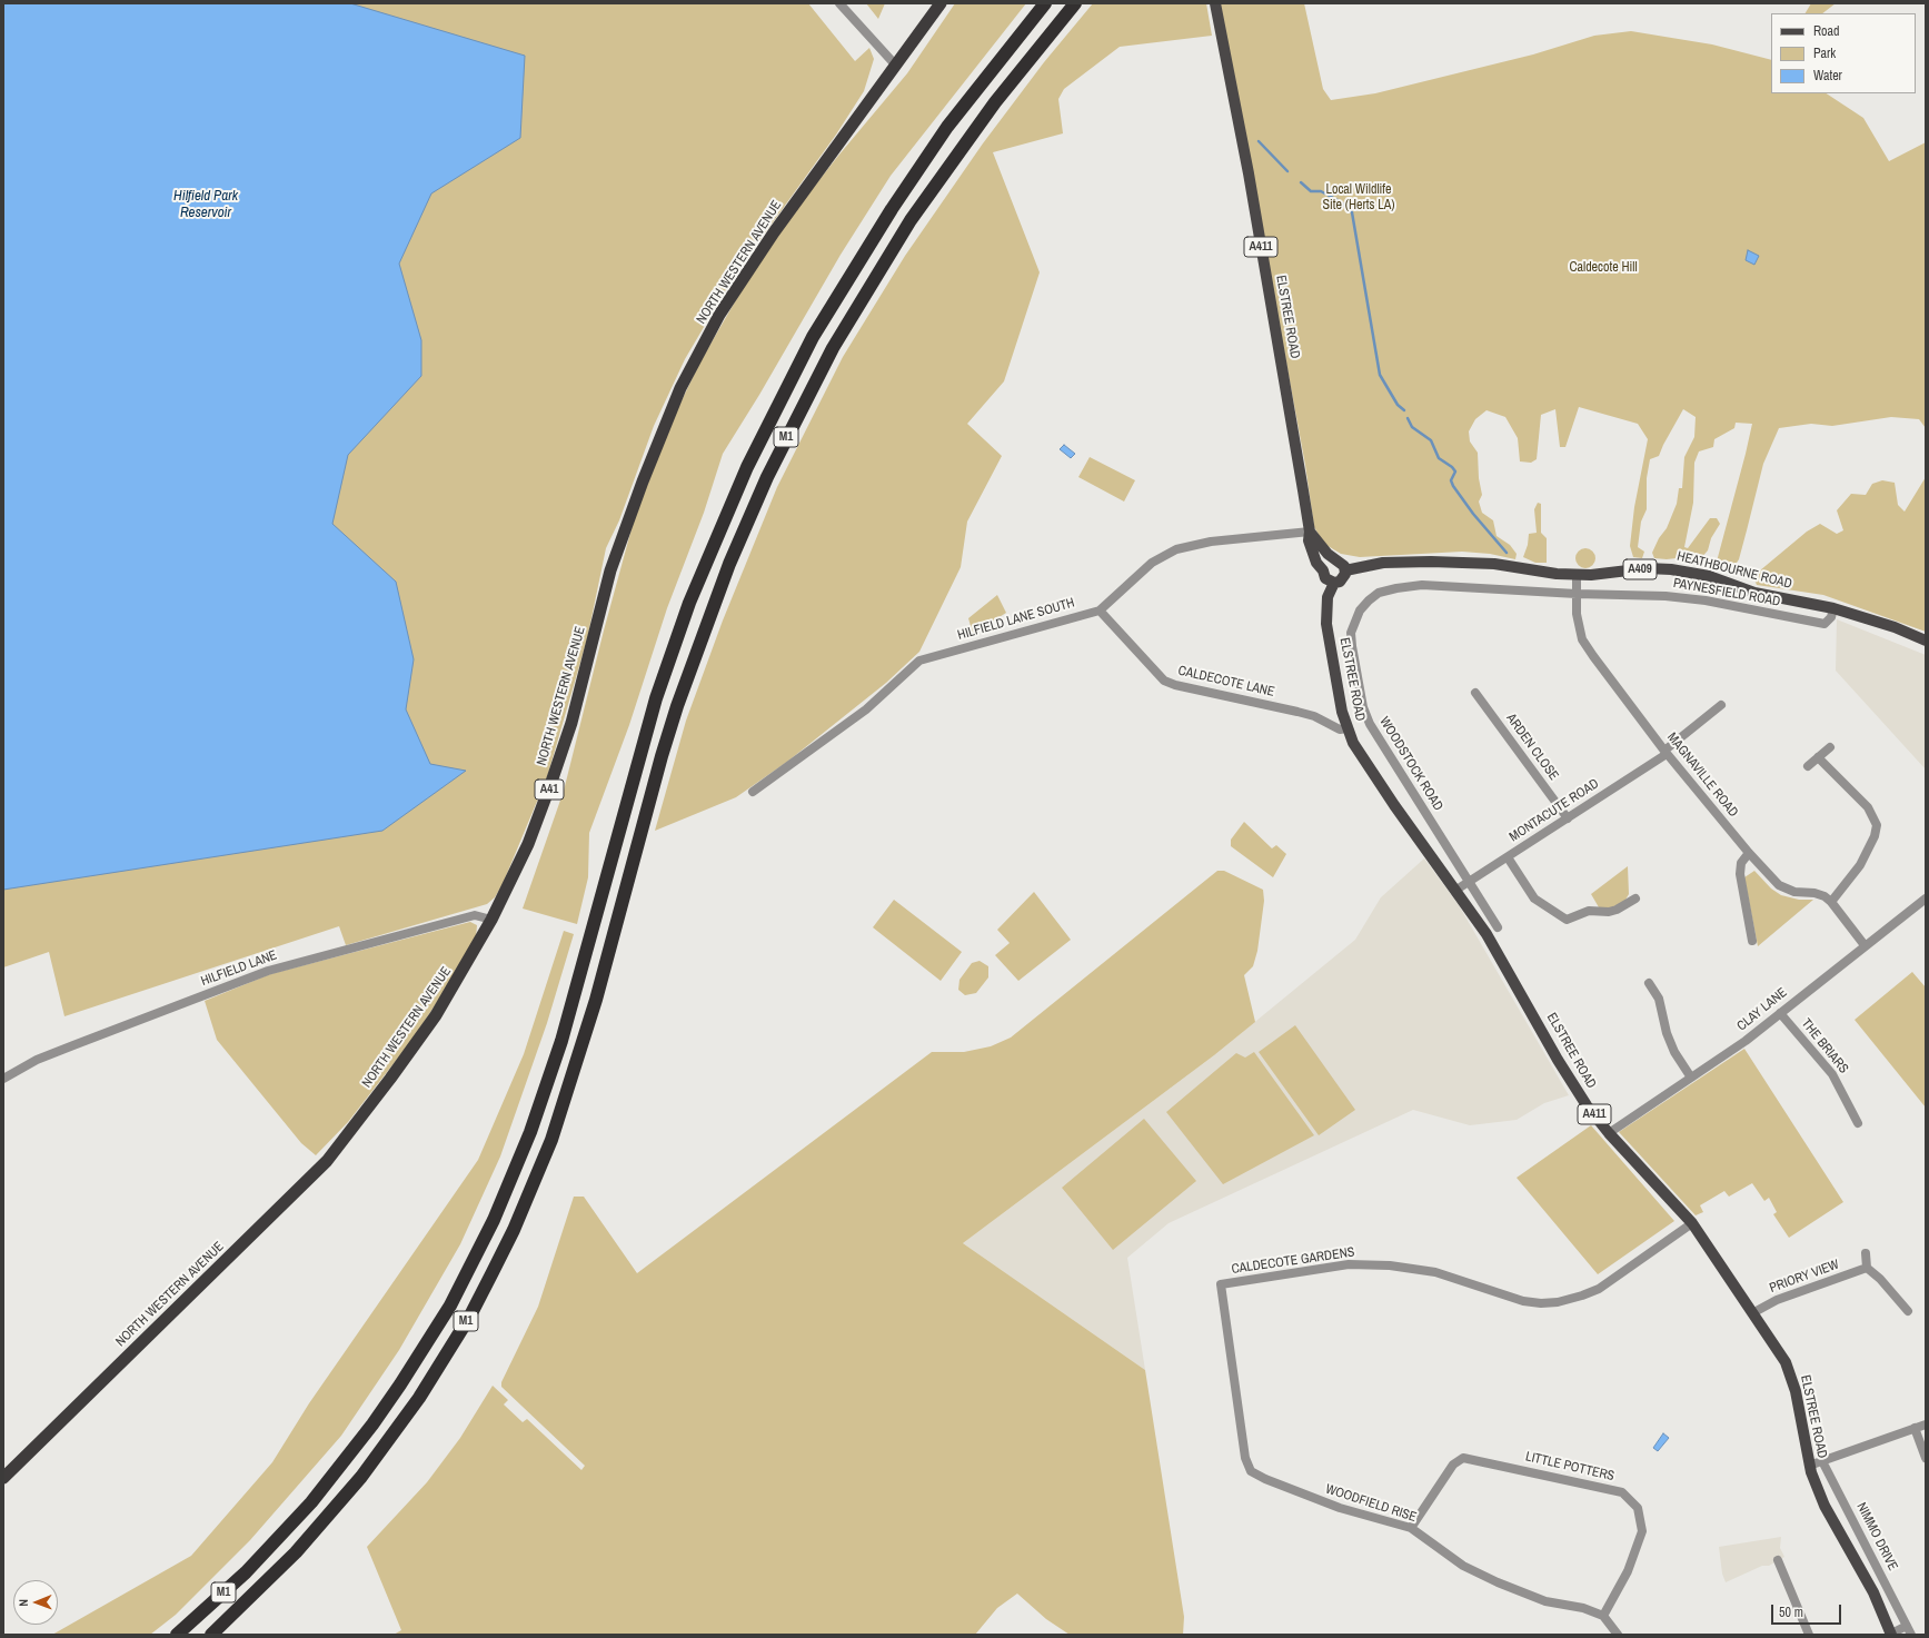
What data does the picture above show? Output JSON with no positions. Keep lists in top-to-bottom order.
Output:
{
  "streets": {
    "highway": ["NORTH WESTERN AVENUE", "M1", "A41"],
    "main road": [
      "A411",
      "ELSTREE ROAD",
      "A409",
      "HEATHBOURNE ROAD"
    ],
    "street": [
      "PAYNESFIELD ROAD",
      "HILFIELD LANE SOUTH",
      "CALDECOTE LANE",
      "ARDEN CLOSE",
      "WOODSTOCK ROAD",
      "MAGNAVILLE ROAD",
      "MONTACUTE ROAD",
      "HILFIELD LANE",
      "CLAY LANE",
      "THE BRIARS",
      "CALDECOTE GARDENS",
      "PRIORY VIEW",
      "LITTLE POTTERS",
      "WOODFIELD RISE",
      "NIMMO DRIVE"
    ]
  },
  "crossings": [
    ["NORTH WESTERN AVENUE", "HILFIELD LANE"],
    ["ELSTREE ROAD", "HEATHBOURNE ROAD"],
    ["ELSTREE ROAD", "HILFIELD LANE SOUTH"],
    ["ELSTREE ROAD", "CALDECOTE LANE"],
    ["ELSTREE ROAD", "MONTACUTE ROAD"],
    ["ELSTREE ROAD", "CLAY LANE"],
    ["ELSTREE ROAD", "CALDECOTE GARDENS"],
    ["ELSTREE ROAD", "PRIORY VIEW"],
    ["HEATHBOURNE ROAD", "PAYNESFIELD ROAD"],
    ["HEATHBOURNE ROAD", "MAGNAVILLE ROAD"],
    ["PAYNESFIELD ROAD", "WOODSTOCK ROAD"],
    ["PAYNESFIELD ROAD", "MAGNAVILLE ROAD"],
    ["HILFIELD LANE SOUTH", "CALDECOTE LANE"],
    ["ARDEN CLOSE", "MONTACUTE ROAD"],
    ["WOODSTOCK ROAD", "MAGNAVILLE ROAD"],
    ["WOODSTOCK ROAD", "MONTACUTE ROAD"],
    ["MAGNAVILLE ROAD", "MONTACUTE ROAD"],
    ["MAGNAVILLE ROAD", "CLAY LANE"],
    ["CLAY LANE", "THE BRIARS"],
    ["CALDECOTE GARDENS", "WOODFIELD RISE"],
    ["LITTLE POTTERS", "WOODFIELD RISE"]
  ],
  "water": ["Hilfield Park Reservoir"],
  "parks": ["Local Wildlife Site (Herts LA)", "Caldecote Hill"],
  "legend": ["Road", "Park", "Water"],
  "scale_bar": "50 m",
  "north": "left"
}
